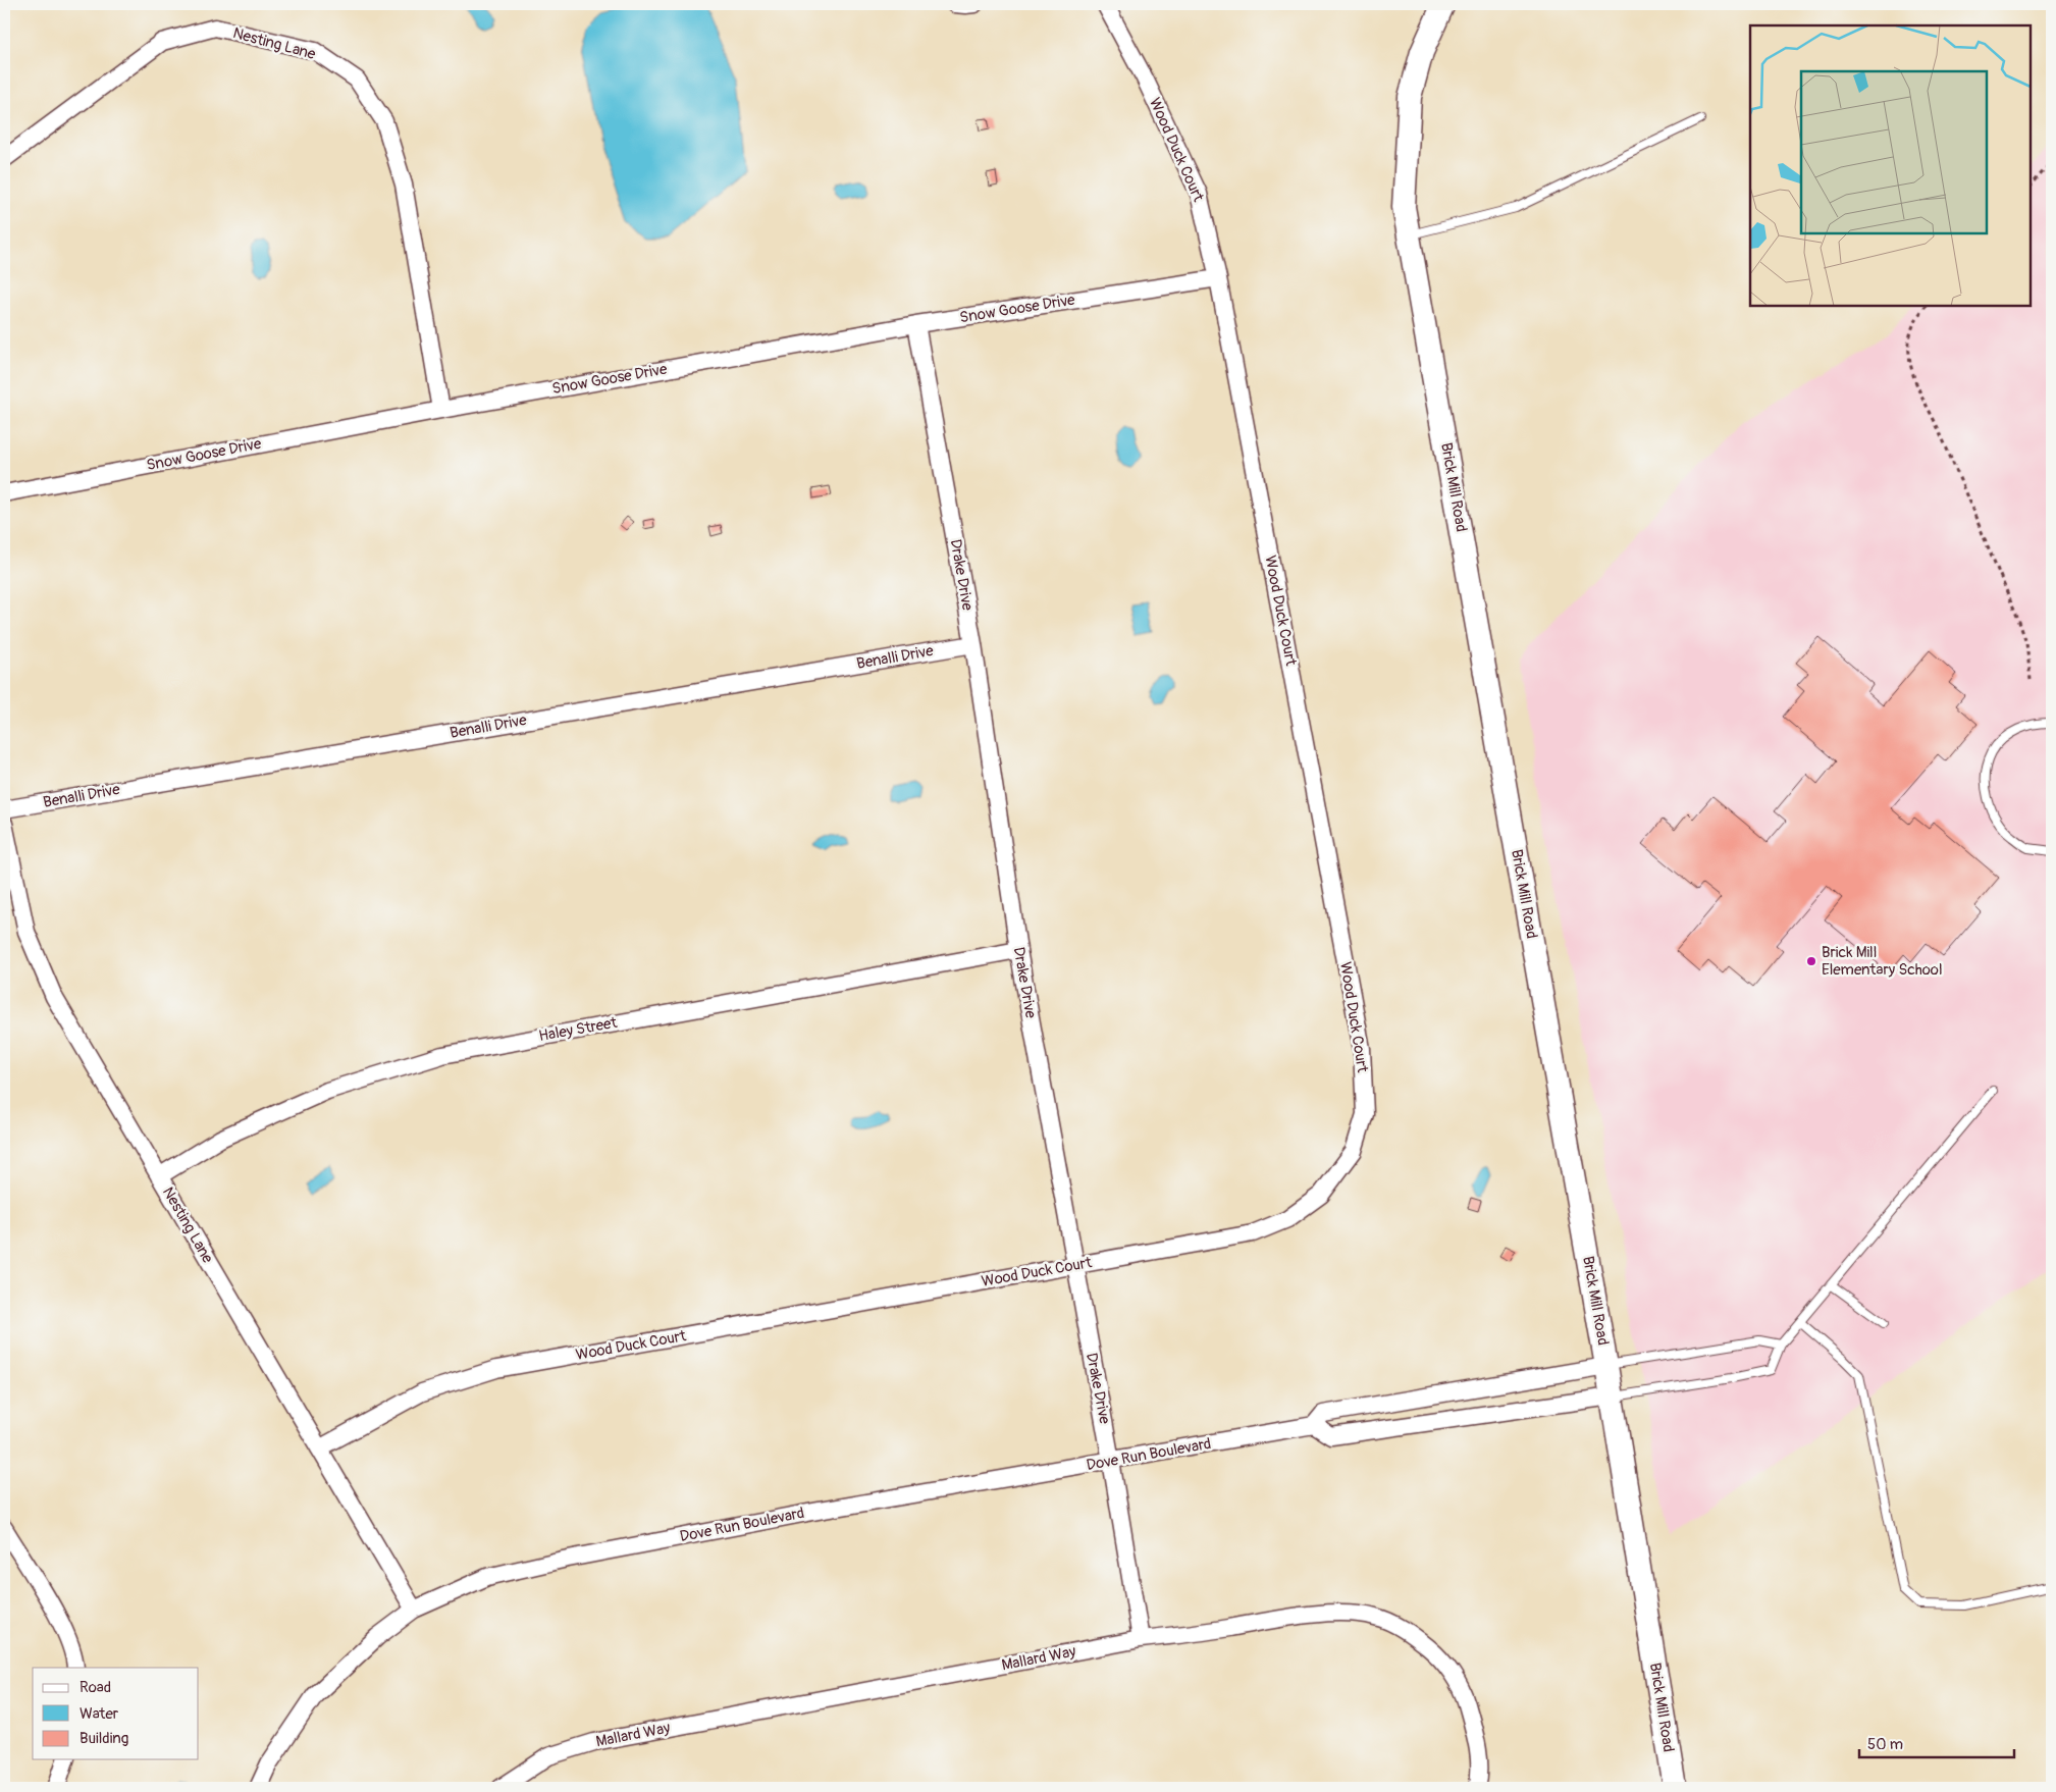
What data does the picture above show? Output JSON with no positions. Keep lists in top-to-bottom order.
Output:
{
  "streets": {
    "street": [
      "Nesting Lane",
      "Wood Duck Court",
      "Snow Goose Drive",
      "Brick Mill Road",
      "Drake Drive",
      "Benalli Drive",
      "Haley Street",
      "Dove Run Boulevard",
      "Mallard Way"
    ]
  },
  "crossings": [
    ["Nesting Lane", "Wood Duck Court"],
    ["Nesting Lane", "Snow Goose Drive"],
    ["Nesting Lane", "Haley Street"],
    ["Nesting Lane", "Dove Run Boulevard"],
    ["Wood Duck Court", "Snow Goose Drive"],
    ["Wood Duck Court", "Drake Drive"],
    ["Snow Goose Drive", "Drake Drive"],
    ["Brick Mill Road", "Dove Run Boulevard"],
    ["Drake Drive", "Benalli Drive"],
    ["Drake Drive", "Haley Street"],
    ["Drake Drive", "Dove Run Boulevard"],
    ["Drake Drive", "Mallard Way"]
  ],
  "places": ["Brick Mill Elementary School"],
  "legend": ["Road", "Water", "Building"],
  "scale_bar": "50 m"
}
